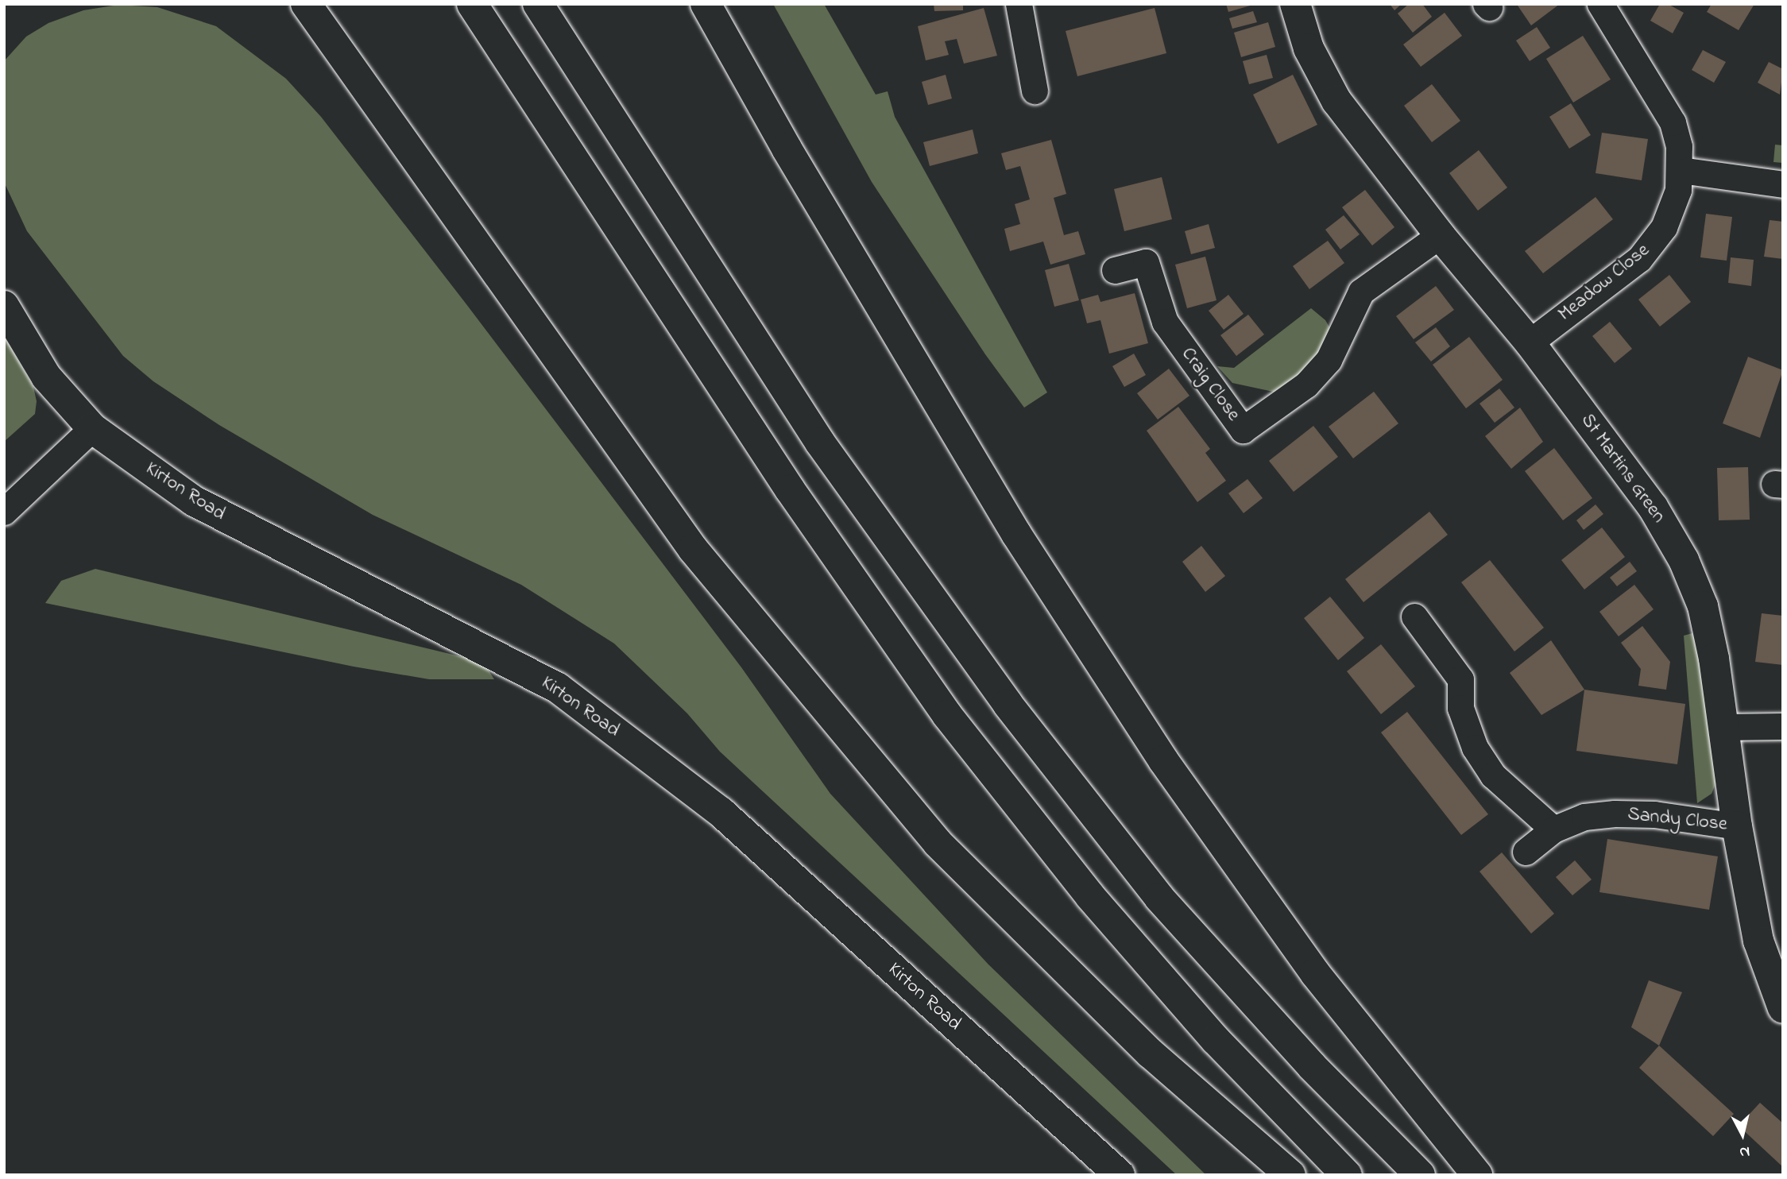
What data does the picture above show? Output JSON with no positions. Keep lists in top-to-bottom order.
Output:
{
  "streets": {
    "main road": ["St Martins Green", "Kirton Road"],
    "street": ["Meadow Close", "Craig Close", "Sandy Close"]
  },
  "crossings": [
    ["Meadow Close", "St Martins Green"],
    ["Craig Close", "St Martins Green"],
    ["St Martins Green", "Sandy Close"]
  ],
  "north": "bottom"
}
